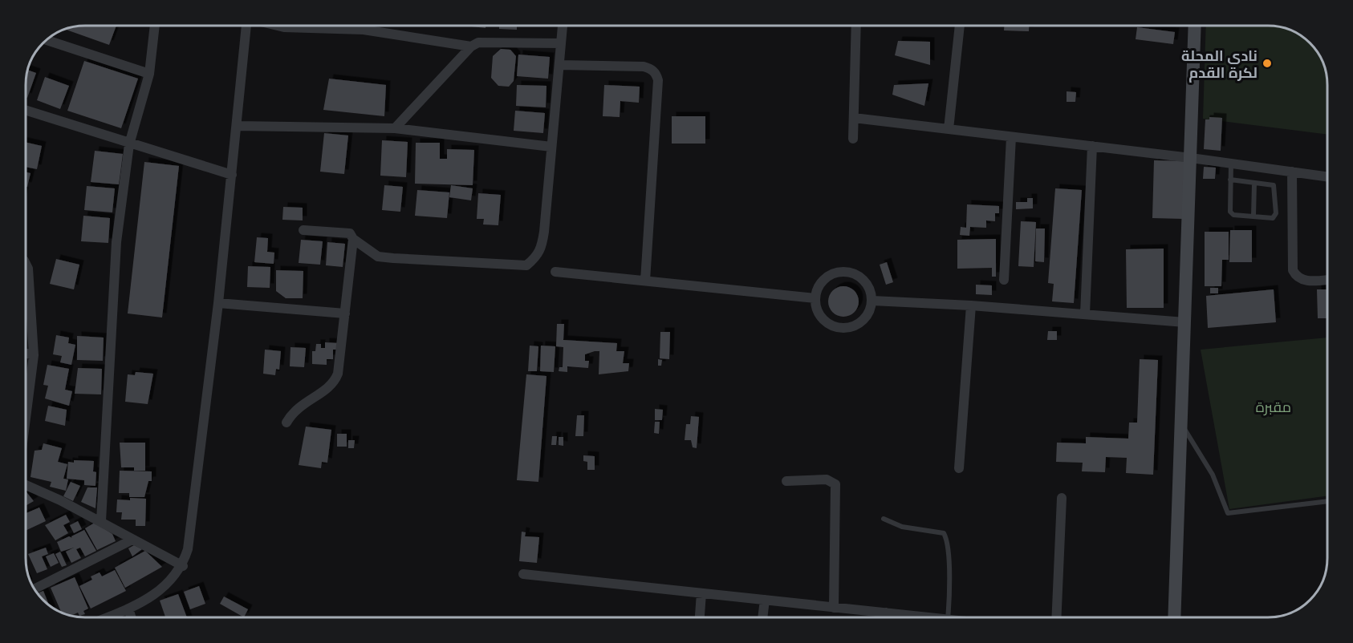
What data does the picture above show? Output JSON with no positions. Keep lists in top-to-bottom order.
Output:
{
  "parks": ["مقبرة"],
  "places": ["نادي المحلة لكرة القدم"]
}
